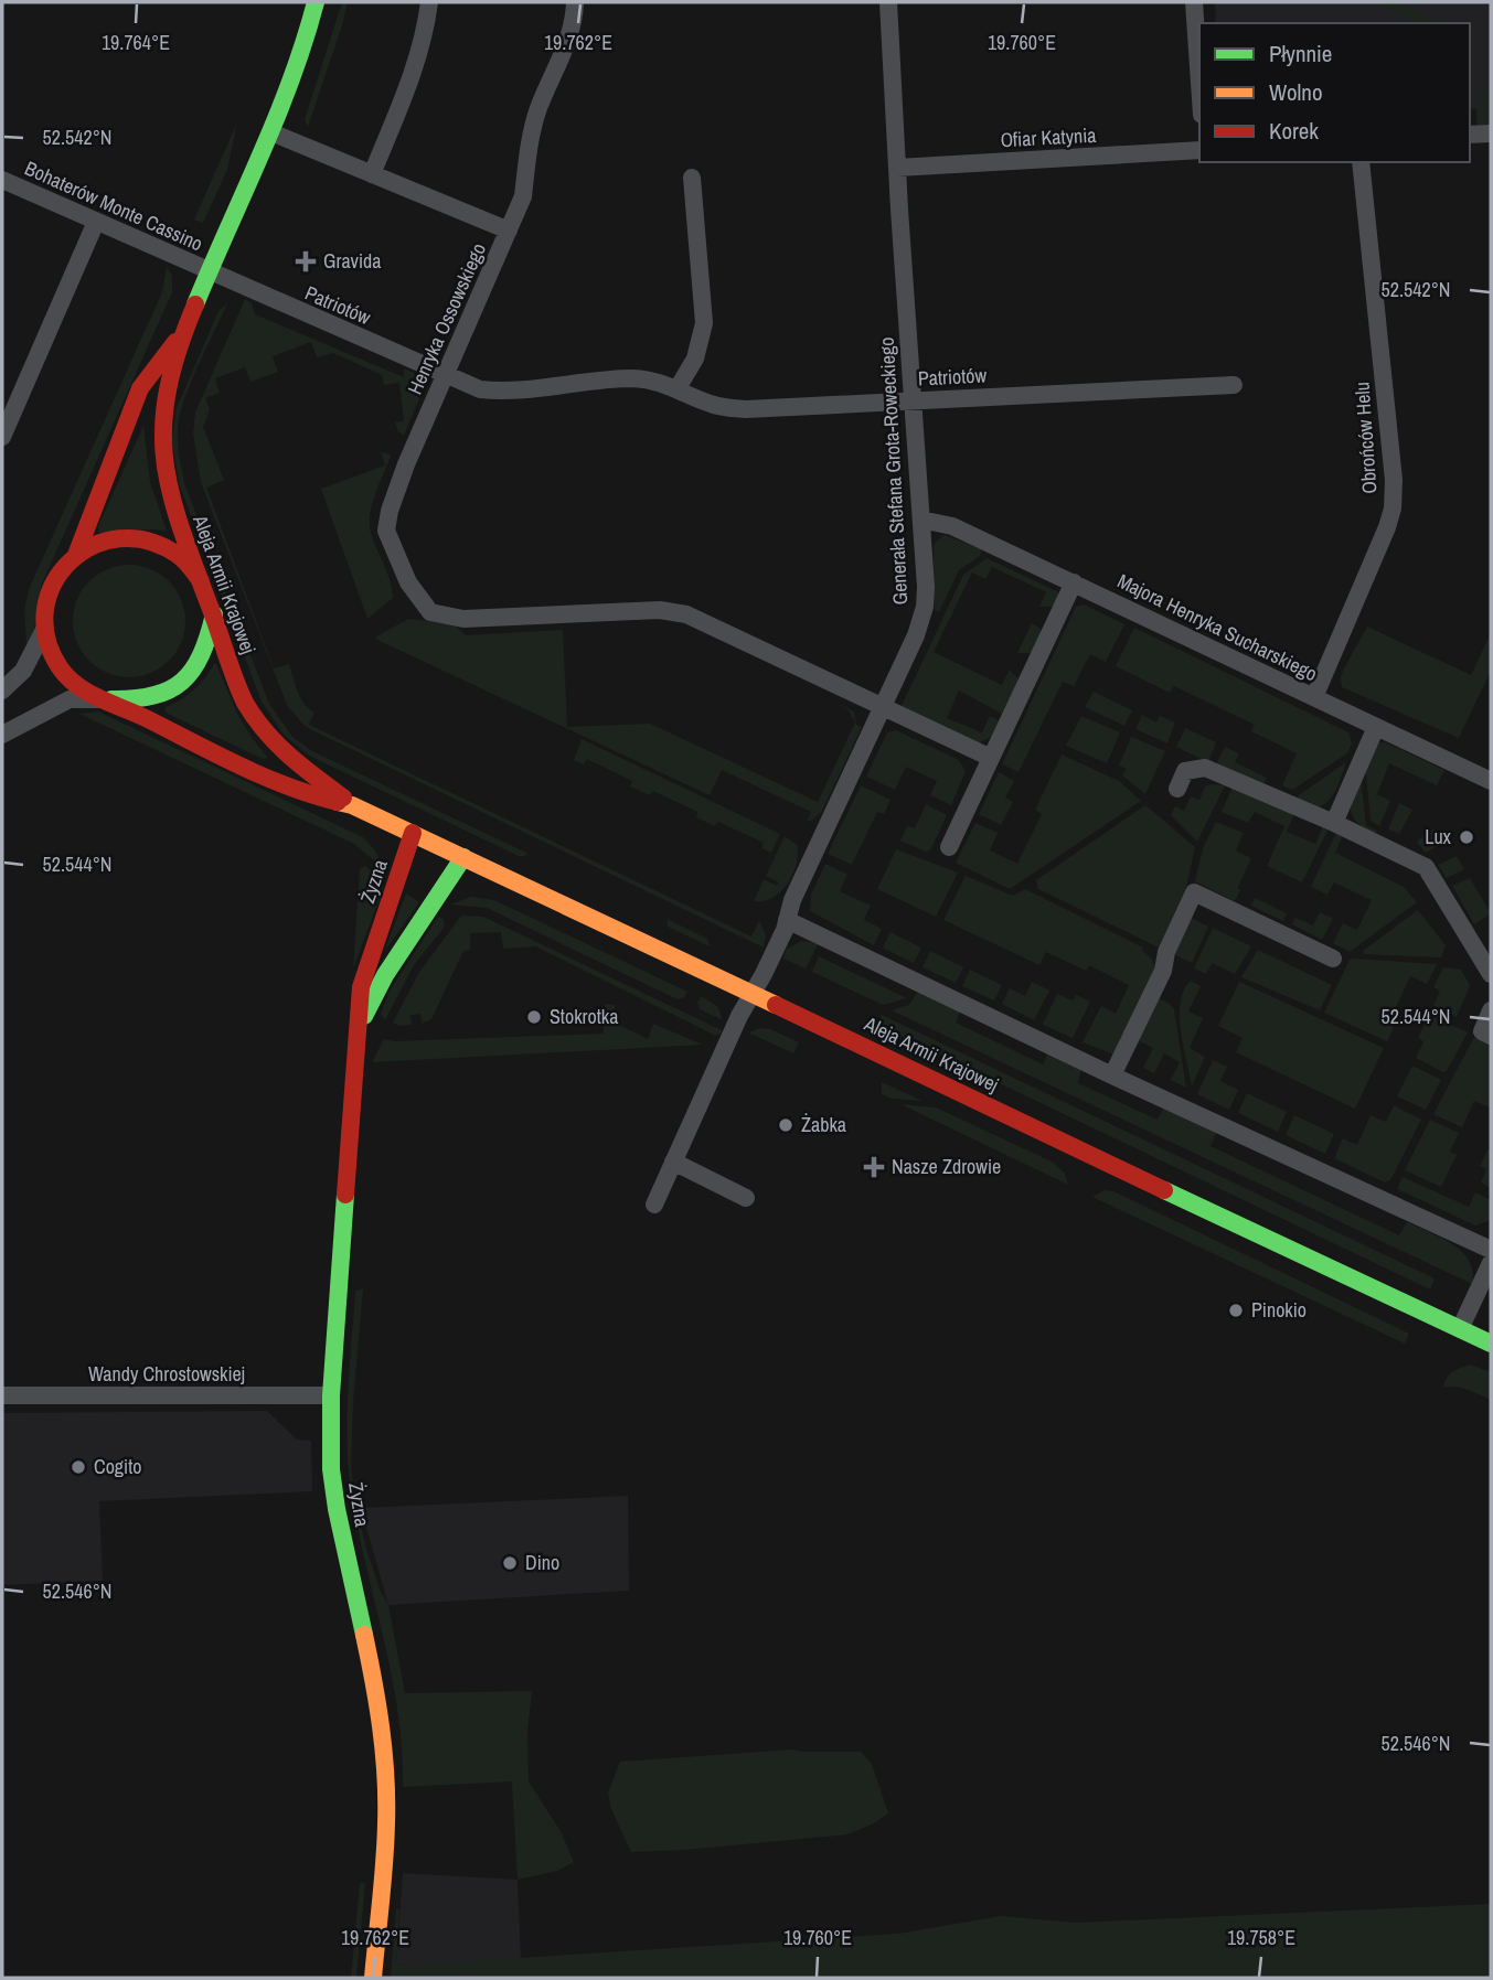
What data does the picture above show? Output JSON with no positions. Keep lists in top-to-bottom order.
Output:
{
  "streets": {
    "street": [
      "Ofiar Katynia",
      "Bohaterów Monte Cassino",
      "Patriotów",
      "Henryka Ossowskiego",
      "Obrońców Helu",
      "Generała Stefana Grota-Roweckiego",
      "Aleja Armii Krajowej",
      "Majora Henryka Sucharskiego",
      "Żyzna",
      "Wandy Chrostowskiej"
    ]
  },
  "crossings": [
    ["Ofiar Katynia", "Generała Stefana Grota-Roweckiego"],
    ["Bohaterów Monte Cassino", "Patriotów"],
    ["Bohaterów Monte Cassino", "Aleja Armii Krajowej"],
    ["Patriotów", "Henryka Ossowskiego"],
    ["Patriotów", "Generała Stefana Grota-Roweckiego"],
    ["Patriotów", "Aleja Armii Krajowej"],
    ["Henryka Ossowskiego", "Generała Stefana Grota-Roweckiego"],
    ["Obrońców Helu", "Majora Henryka Sucharskiego"],
    ["Generała Stefana Grota-Roweckiego", "Aleja Armii Krajowej"],
    ["Generała Stefana Grota-Roweckiego", "Majora Henryka Sucharskiego"],
    ["Aleja Armii Krajowej", "Żyzna"],
    ["Żyzna", "Wandy Chrostowskiej"]
  ],
  "places": {
    "health": ["Gravida", "Nasze Zdrowie"],
    "other": [
      "Lux",
      "Stokrotka",
      "Żabka",
      "Pinokio",
      "Cogito",
      "Dino"
    ]
  },
  "legend": ["Płynnie", "Wolno", "Korek"],
  "coordinates": [
    "19.764°E",
    "19.762°E",
    "19.760°E",
    "52.542°N",
    "52.544°N",
    "52.546°N",
    "19.758°E"
  ]
}
